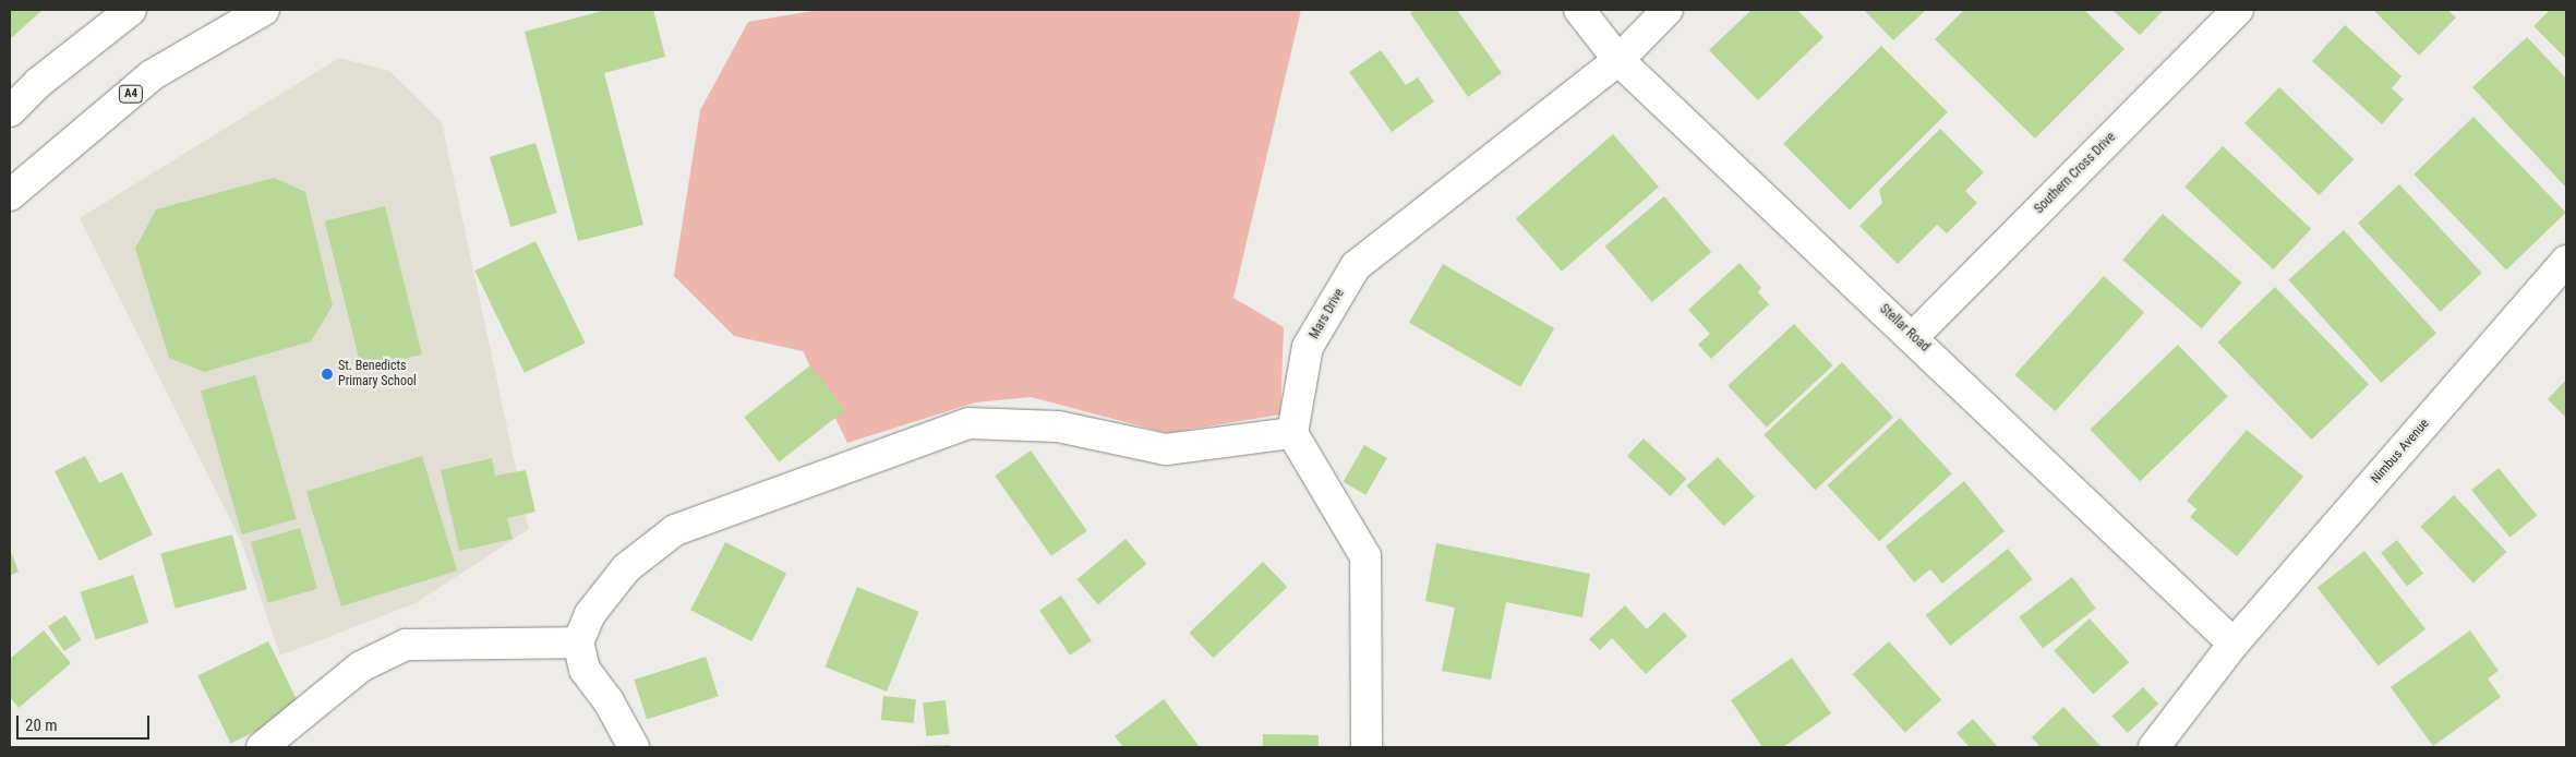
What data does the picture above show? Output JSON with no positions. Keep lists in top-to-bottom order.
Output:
{
  "streets": {
    "main road": [
      "A4",
      "Southern Cross Drive",
      "Mars Drive",
      "Stellar Road",
      "Nimbus Avenue"
    ]
  },
  "crossings": [
    ["Southern Cross Drive", "Stellar Road"],
    ["Mars Drive", "Stellar Road"],
    ["Stellar Road", "Nimbus Avenue"]
  ],
  "places": ["St. Benedicts Primary School"],
  "scale_bar": "20 m"
}
